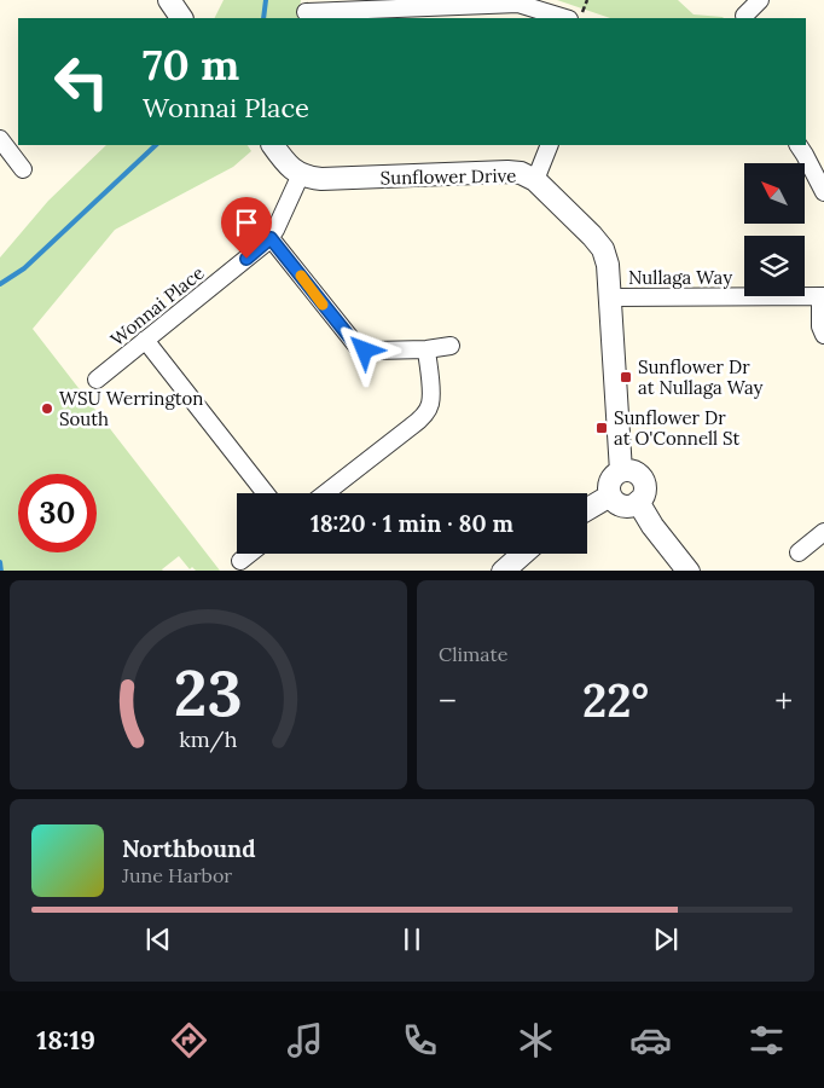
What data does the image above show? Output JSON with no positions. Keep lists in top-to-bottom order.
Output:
{
  "streets": {
    "street": ["Sunflower Drive", "Nullaga Way", "Wonnai Place"]
  },
  "crossings": [
    ["Sunflower Drive", "Nullaga Way"],
    ["Sunflower Drive", "Wonnai Place"]
  ],
  "places": {
    "transit": ["Sunflower Dr at Nullaga Way", "Sunflower Dr at O'Connell St"],
    "other": ["WSU Werrington South"]
  },
  "north": "top left",
  "page": {
    "turn": ["70 m", "Wonnai Place"],
    "limit": "30",
    "trip": "18:20 · 1 min · 80 m",
    "tile": "Climate",
    "heat": ["−", "22°", "+"],
    "song": ["Northbound", "June Harbor"],
    "tabs": "18:19",
    "gauge": ["23", "km/h"]
  }
}
